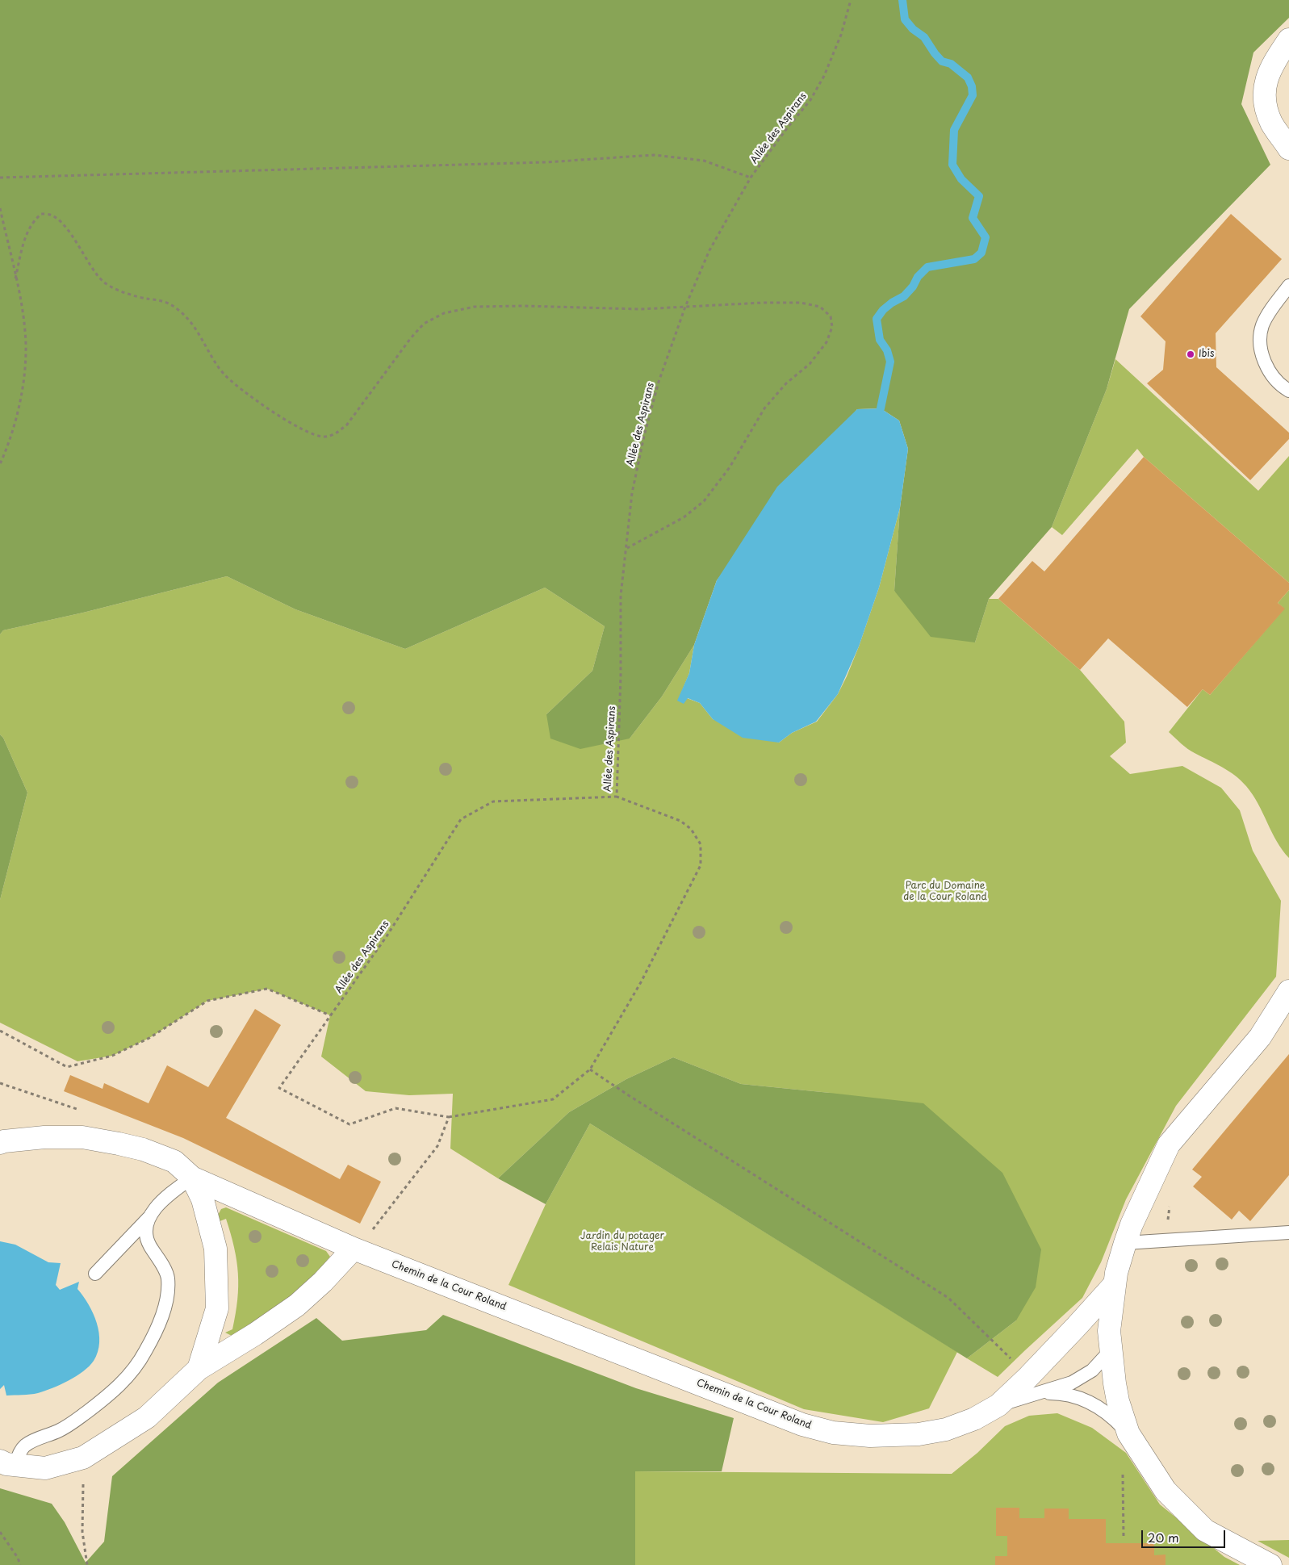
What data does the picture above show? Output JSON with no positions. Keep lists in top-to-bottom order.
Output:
{
  "streets": {
    "street": ["Chemin de la Cour Roland"],
    "path": ["Allée des Aspirans"]
  },
  "parks": ["Parc du Domaine de la Cour Roland", "Jardin du potager Relais Nature"],
  "places": ["Ibis"],
  "scale_bar": "20 m"
}
